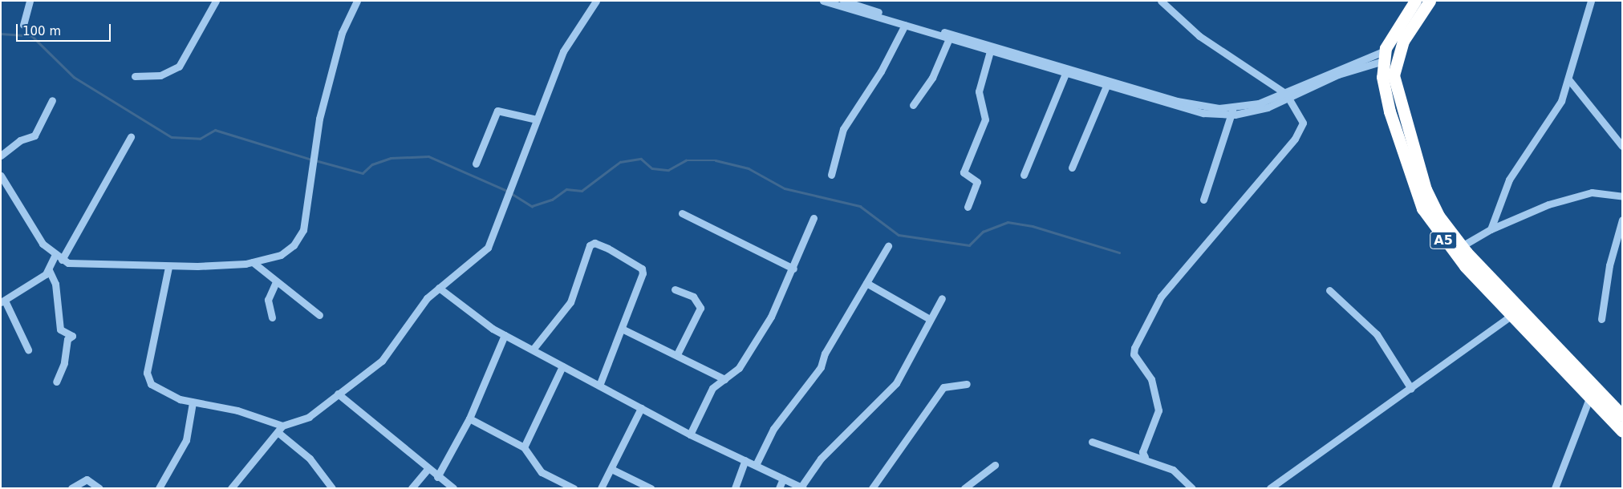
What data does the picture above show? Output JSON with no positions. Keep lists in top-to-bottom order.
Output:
{
  "streets": {
    "highway": ["A5"]
  },
  "scale_bar": "100 m"
}
